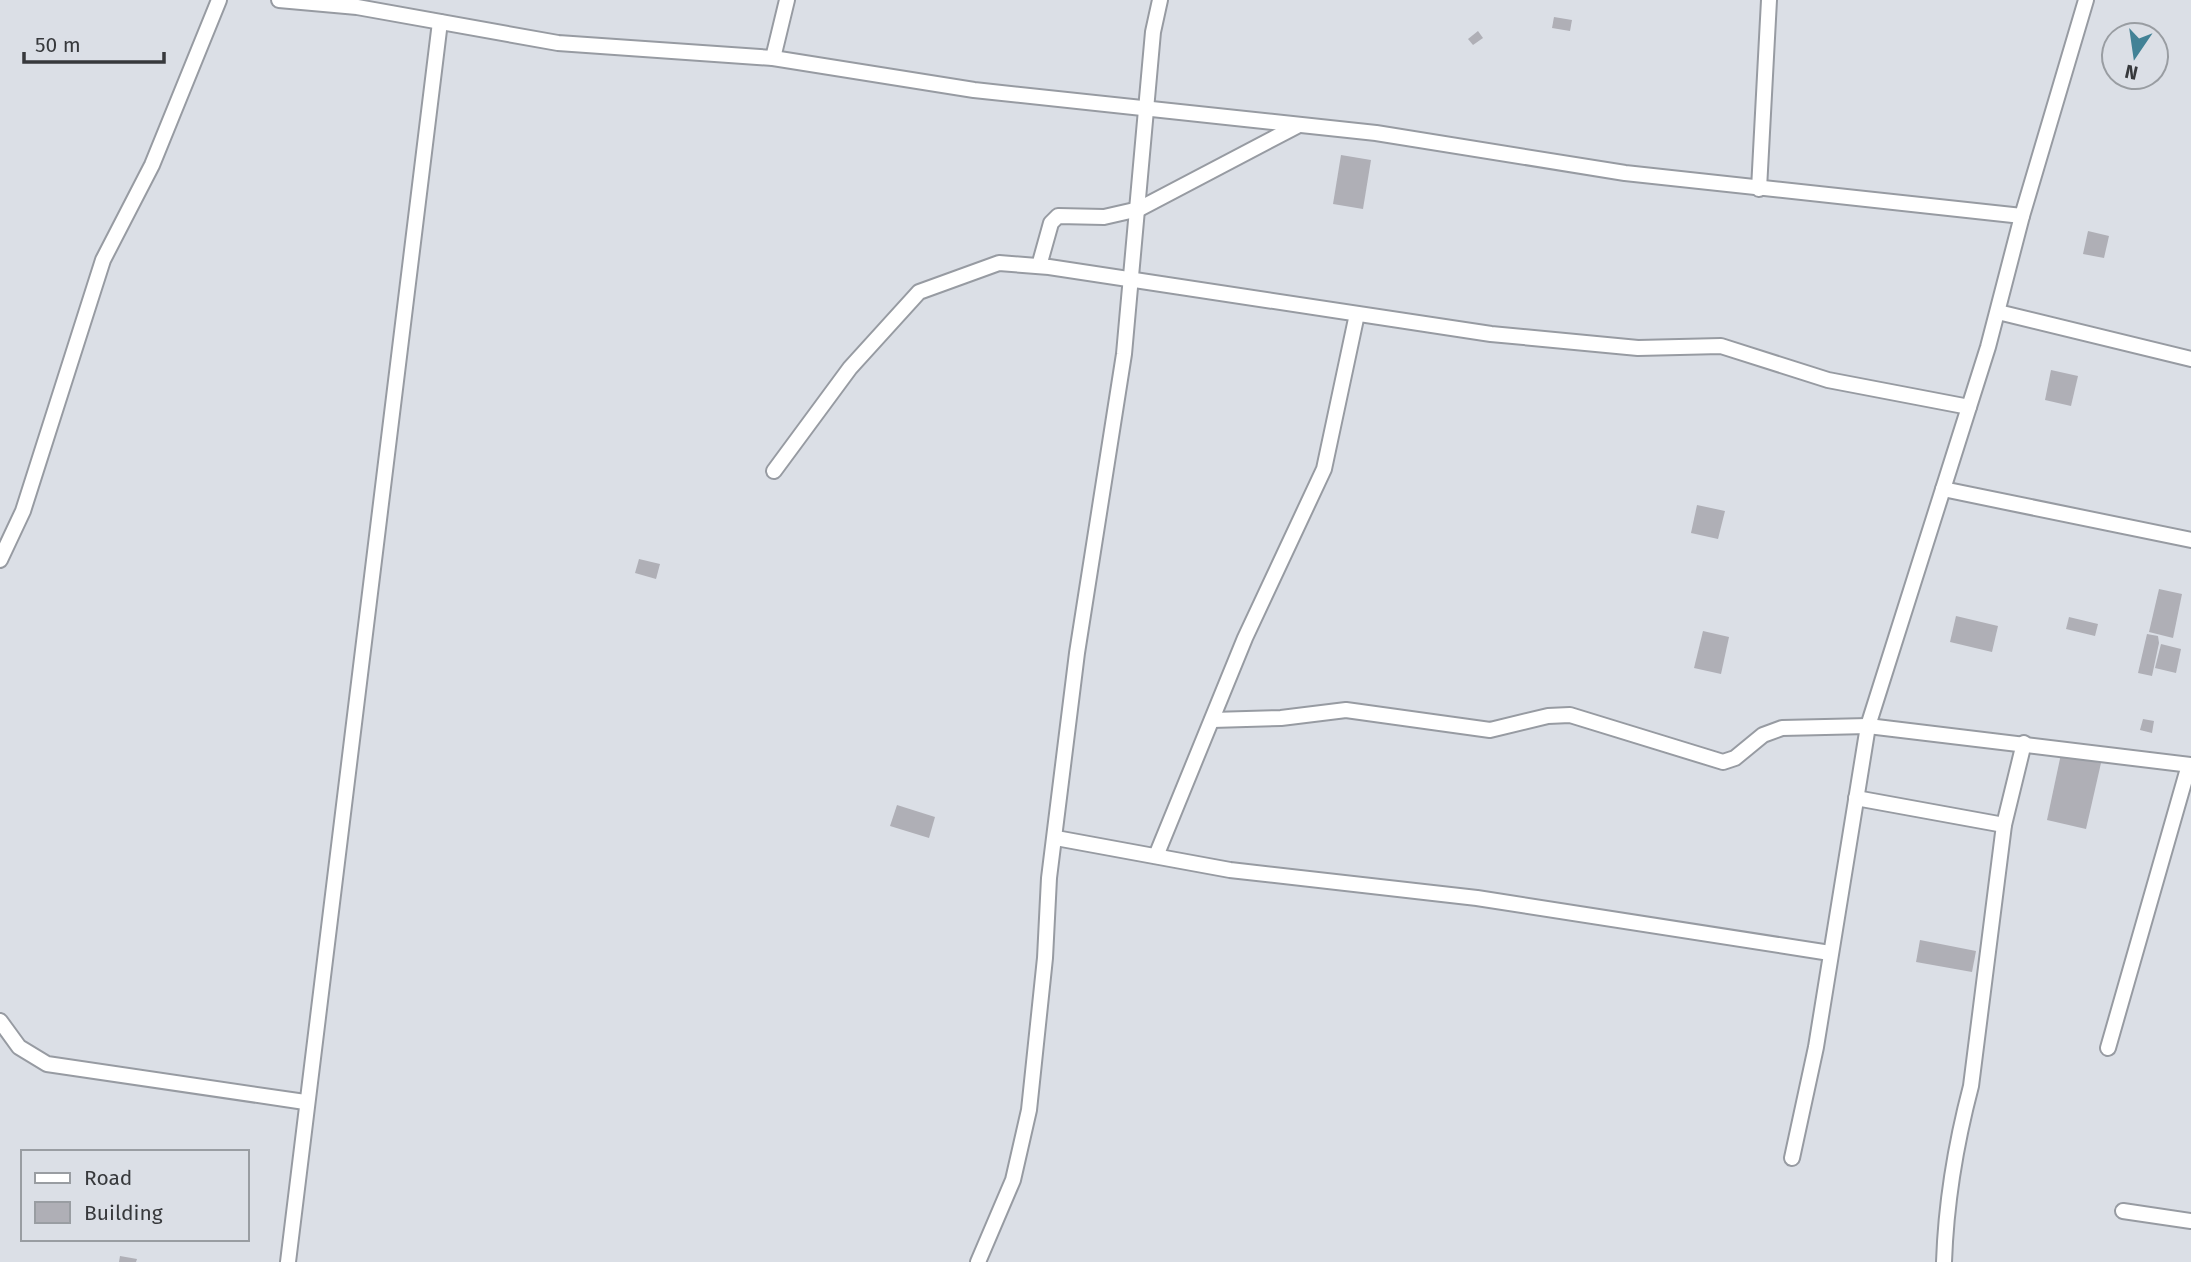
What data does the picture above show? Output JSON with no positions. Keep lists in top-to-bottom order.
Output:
{
  "legend": ["Road", "Building"],
  "scale_bar": "50 m",
  "north": "bottom"
}
